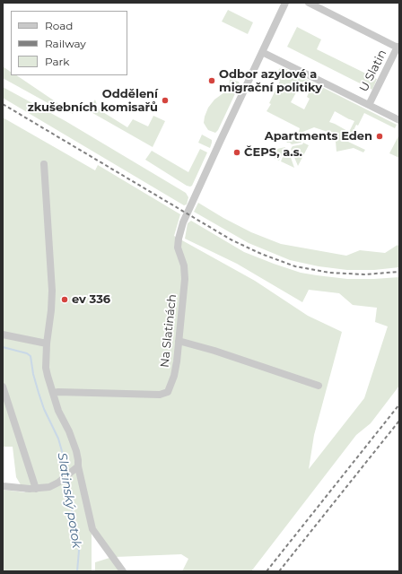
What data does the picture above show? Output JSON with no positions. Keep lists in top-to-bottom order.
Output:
{
  "streets": {
    "street": ["U Slatin", "Na Slatinách"]
  },
  "water": ["Slatinský potok"],
  "places": [
    "Odbor azylové a migrační politiky",
    "Oddělení zkušebních komisařů",
    "Apartments Eden",
    "ČEPS, a.s.",
    "ev 336"
  ],
  "legend": ["Road", "Railway", "Park"]
}
